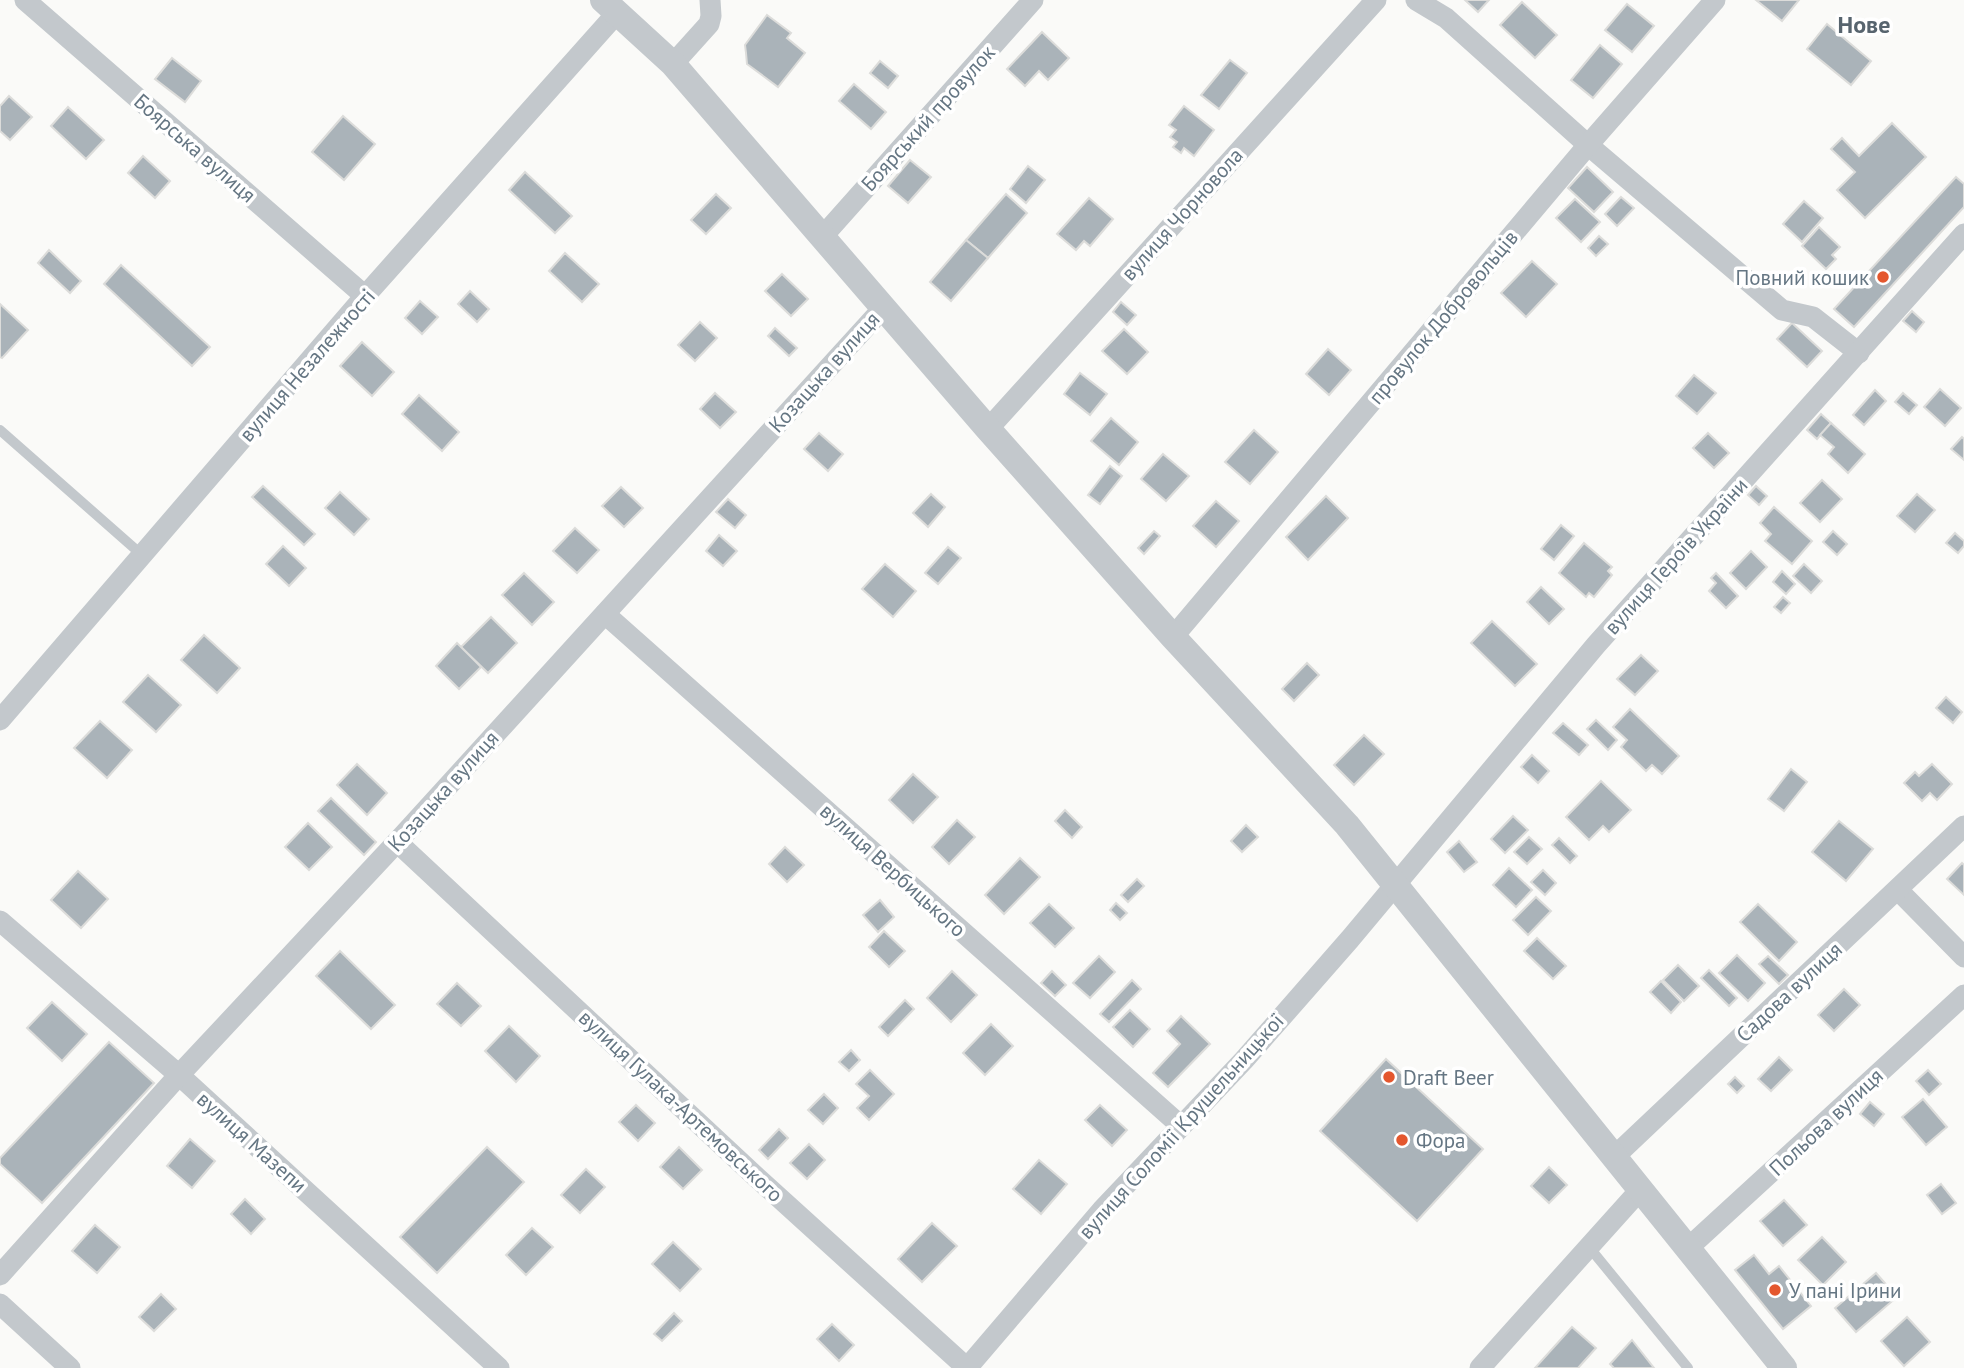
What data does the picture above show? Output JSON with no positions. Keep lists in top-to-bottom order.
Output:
{
  "streets": {
    "street": [
      "Боярський провулок",
      "Боярська вулиця",
      "вулиця Чорновола",
      "провулок Добровольців",
      "вулиця Незалежності",
      "Козацька вулиця",
      "вулиця Героїв України",
      "вулиця Вербицького",
      "Садова вулиця",
      "вулиця Гулака-Артемовського",
      "Польова вулиця",
      "вулиця Соломії Крушельницької",
      "вулиця Мазепи"
    ]
  },
  "crossings": [
    ["Боярська вулиця", "вулиця Незалежності"],
    ["Козацька вулиця", "вулиця Вербицького"],
    ["Козацька вулиця", "вулиця Гулака-Артемовського"],
    ["Козацька вулиця", "вулиця Мазепи"],
    ["вулиця Героїв України", "вулиця Соломії Крушельницької"],
    ["вулиця Вербицького", "вулиця Соломії Крушельницької"],
    ["вулиця Гулака-Артемовського", "вулиця Соломії Крушельницької"]
  ],
  "districts": ["Нове"],
  "places": [
    "Повний кошик",
    "Draft Beer",
    "Фора",
    "У пані Ірини"
  ]
}
